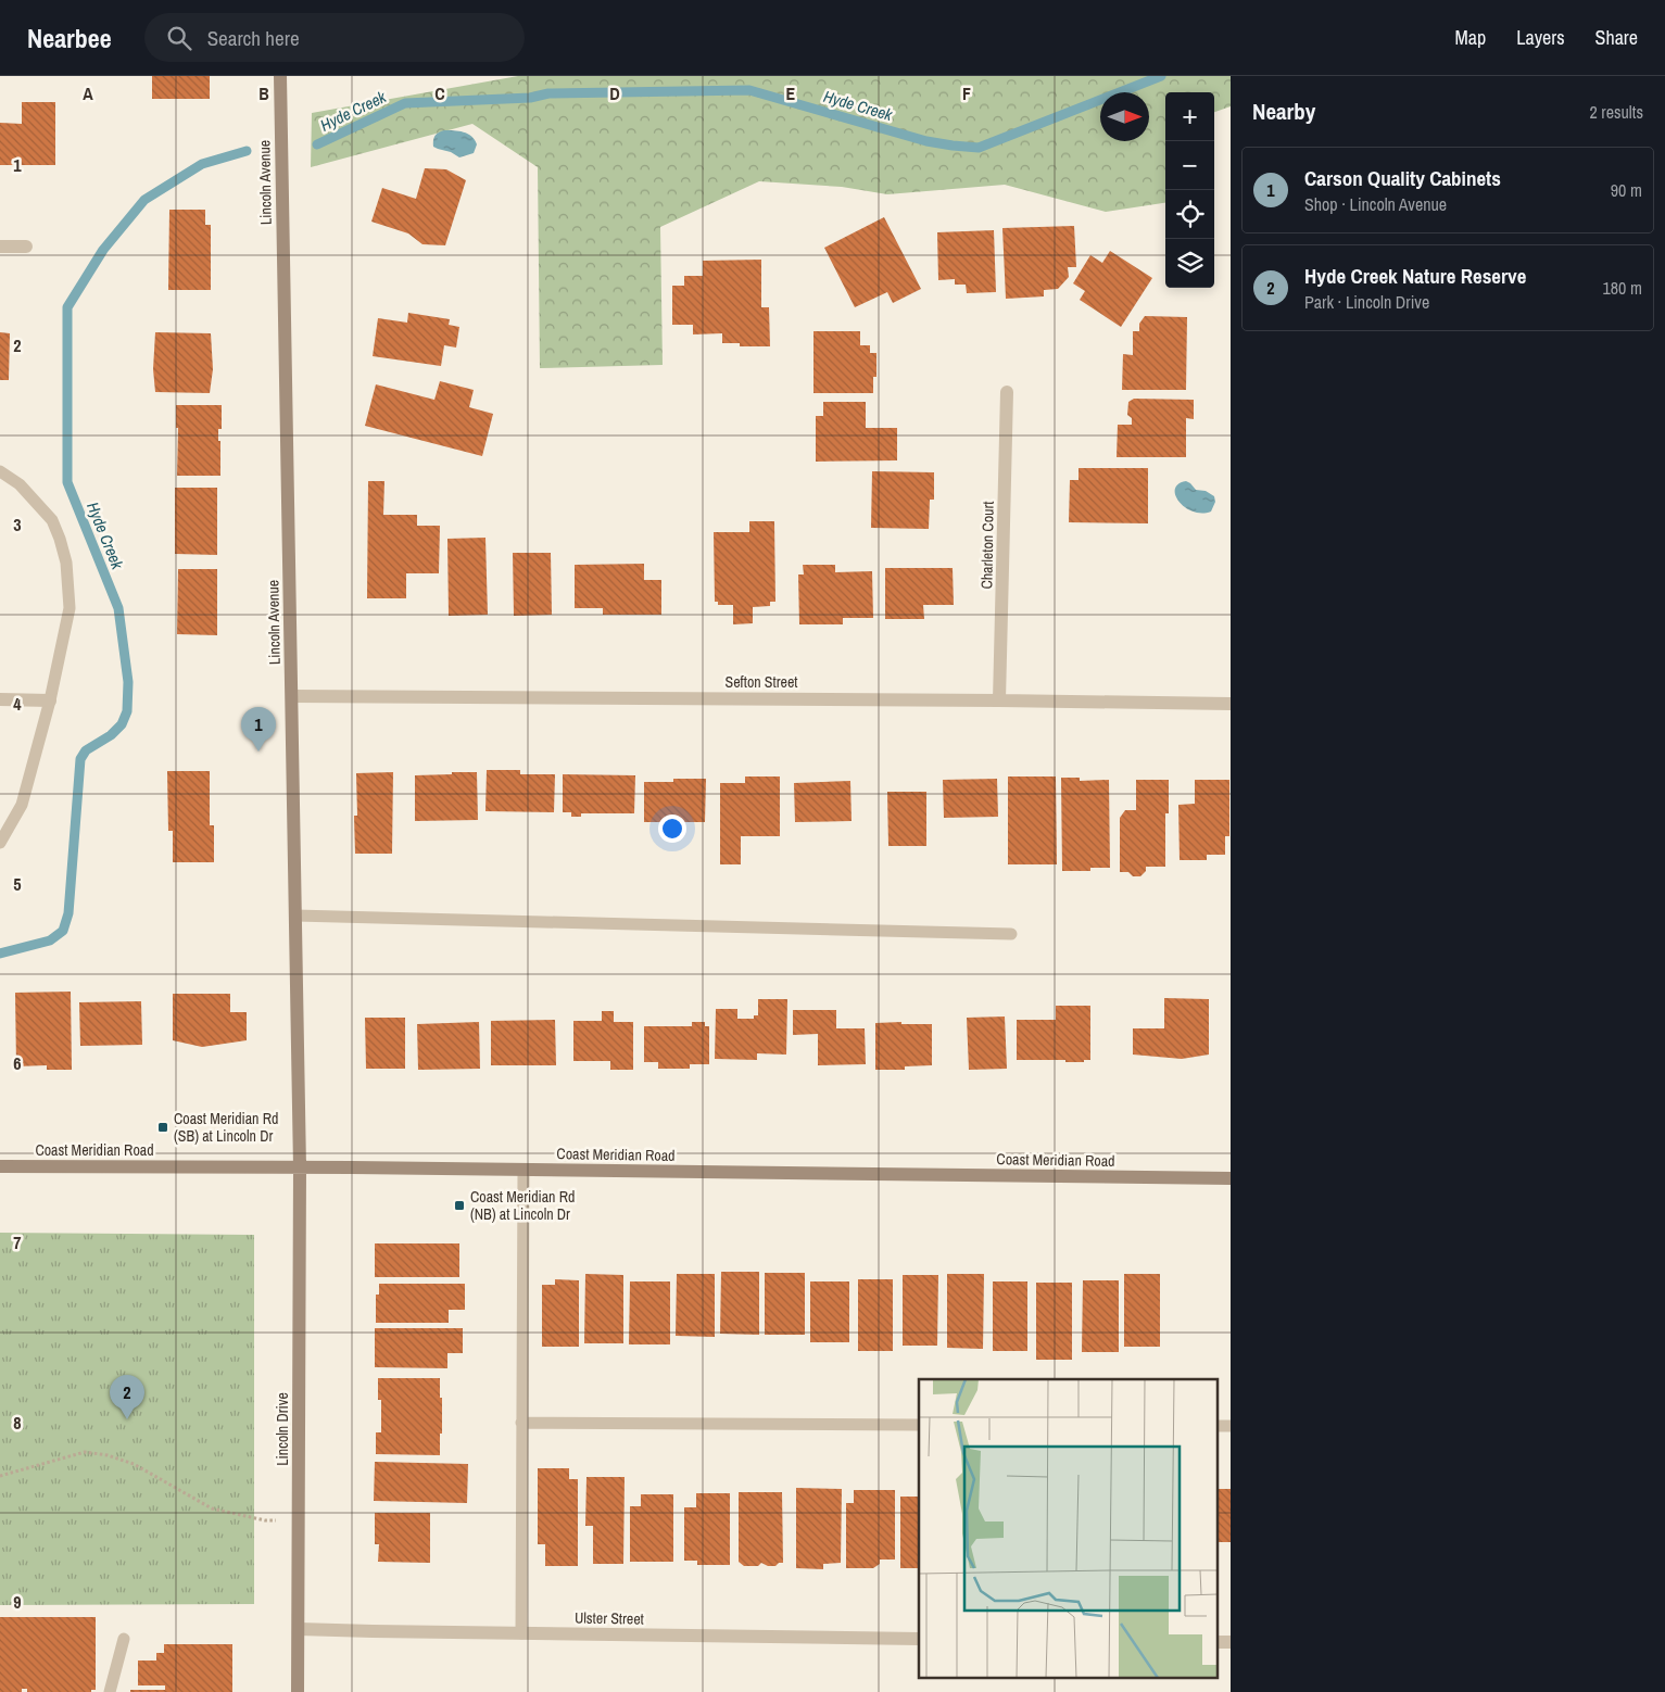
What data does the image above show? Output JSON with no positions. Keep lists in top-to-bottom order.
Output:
{
  "streets": {
    "main road": ["Lincoln Avenue", "Coast Meridian Road", "Lincoln Drive"],
    "street": ["Charleton Court", "Sefton Street", "Ulster Street"]
  },
  "crossings": [
    ["Lincoln Avenue", "Sefton Street"],
    ["Lincoln Avenue", "Coast Meridian Road"],
    ["Lincoln Avenue", "Lincoln Drive"],
    ["Charleton Court", "Sefton Street"],
    ["Coast Meridian Road", "Lincoln Drive"],
    ["Lincoln Drive", "Ulster Street"]
  ],
  "water": ["Hyde Creek"],
  "places": {
    "transit": ["Coast Meridian Rd (SB) at Lincoln Dr", "Coast Meridian Rd (NB) at Lincoln Dr"]
  },
  "north": "right",
  "page": {
    "header": "Nearbee",
    "search": "Search here",
    "nav": ["Map", "Layers", "Share"],
    "heading": ["Nearby", "2 results"],
    "map_buttons": ["+", "−"],
    "list": [
      {
        "mark": "1",
        "name": "Carson Quality Cabinets",
        "note": "Shop · Lincoln Avenue",
        "value": "90 m"
      },
      {
        "mark": "2",
        "name": "Hyde Creek Nature Reserve",
        "note": "Park · Lincoln Drive",
        "value": "180 m"
      }
    ],
    "pins": ["1", "2"]
  },
  "grid": {
    "columns": [
      "A",
      "B",
      "C",
      "D",
      "E",
      "F"
    ],
    "rows": [
      "1",
      "2",
      "3",
      "4",
      "5",
      "6",
      "7",
      "8",
      "9"
    ]
  }
}
